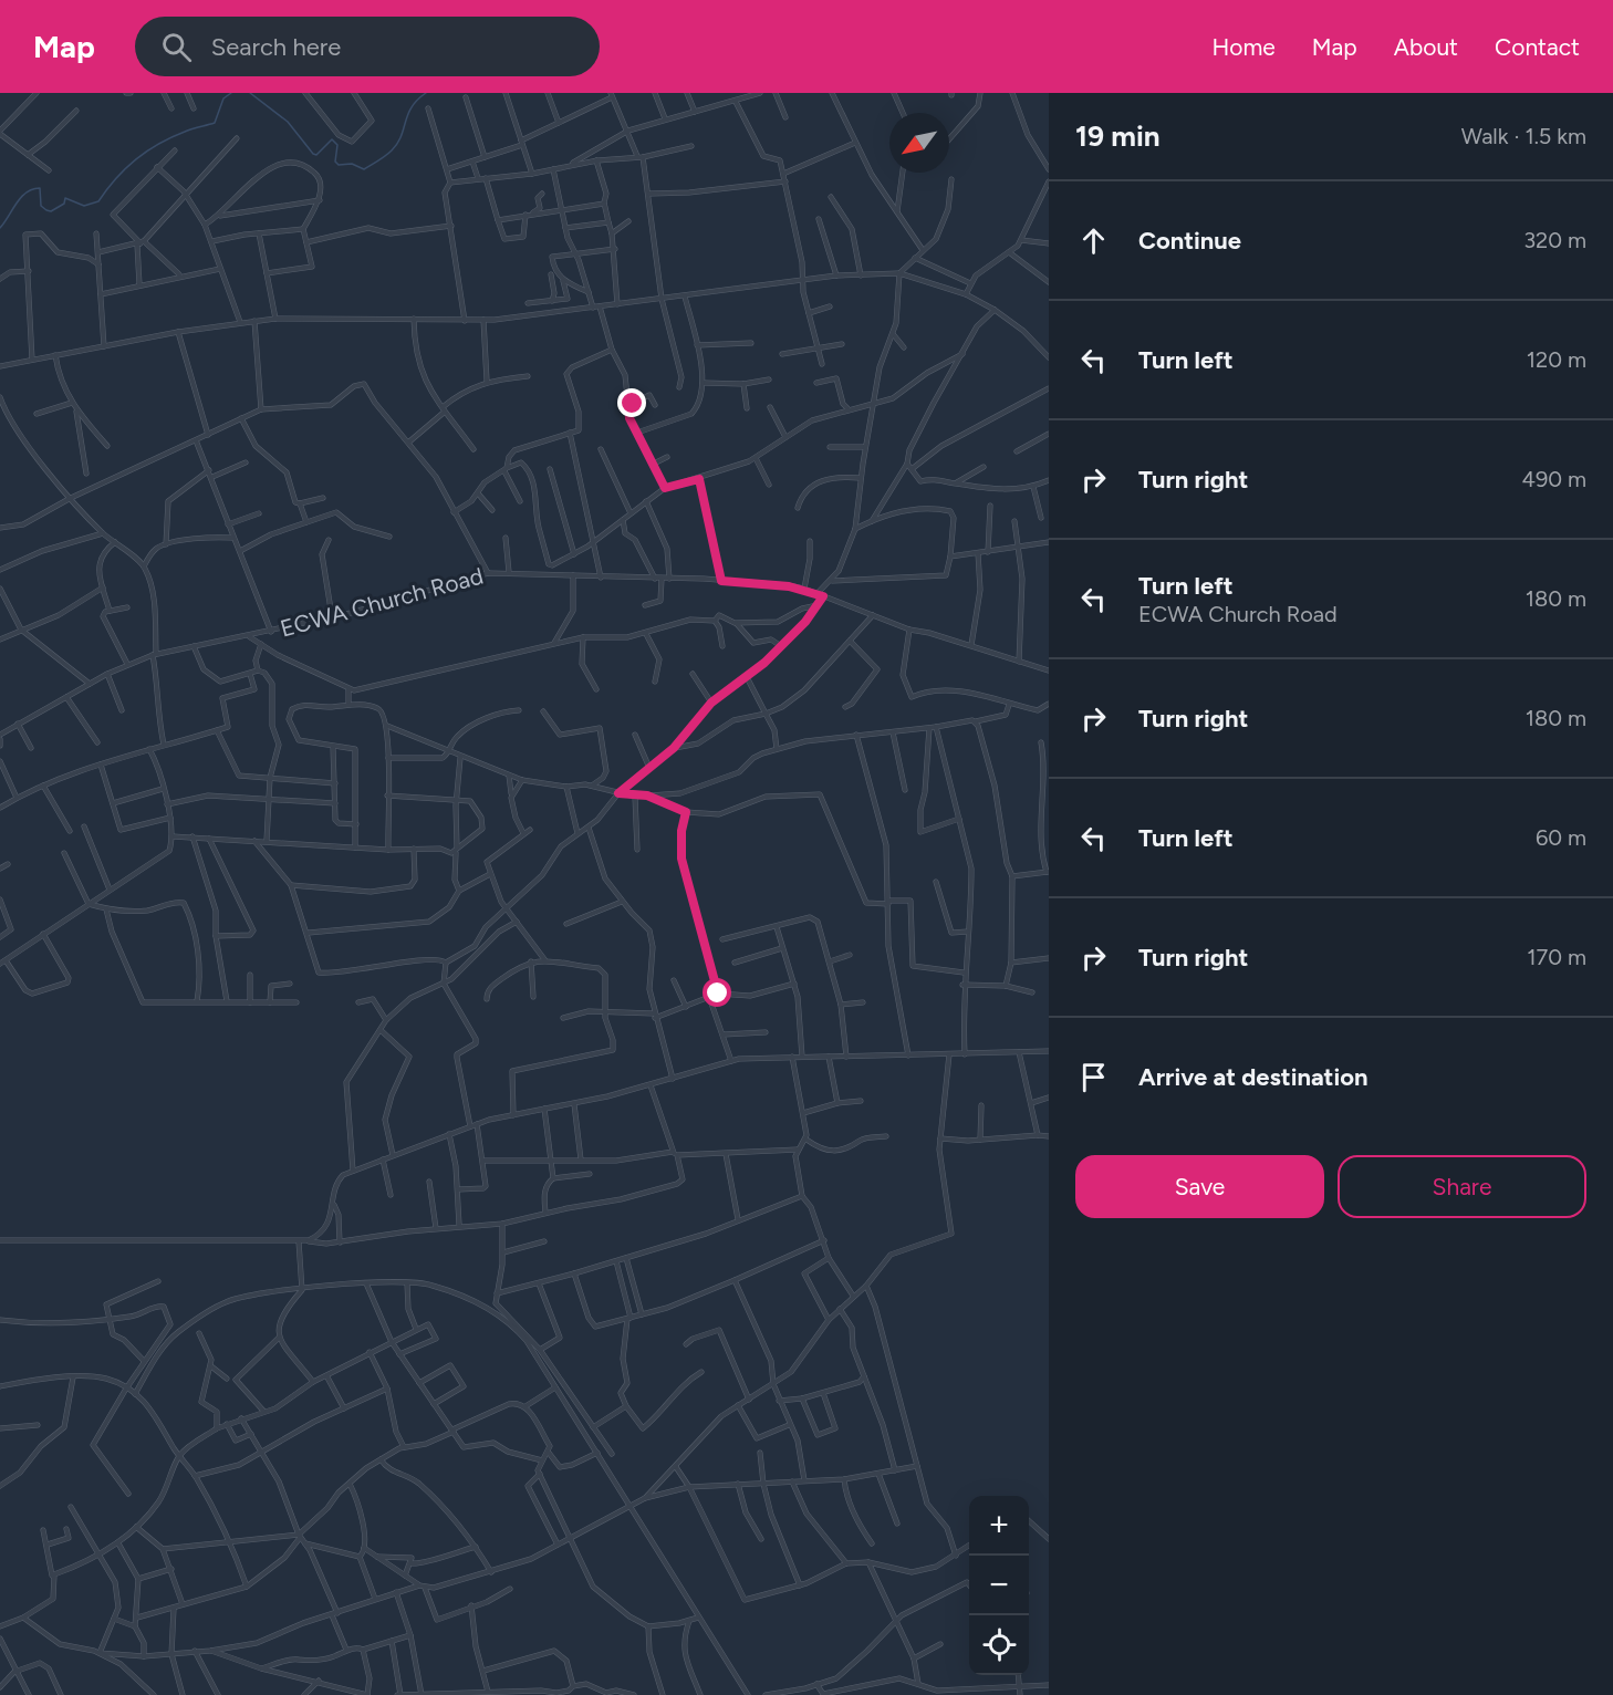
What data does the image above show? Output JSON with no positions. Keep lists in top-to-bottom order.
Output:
{
  "streets": {
    "street": ["ECWA Church Road"]
  },
  "north": "bottom left",
  "page": {
    "header": "Map",
    "search": "Search here",
    "nav": [
      "Home",
      "Map",
      "About",
      "Contact"
    ],
    "heading": ["19 min", "Walk · 1.5 km"],
    "list": [
      ["Continue", "320 m"],
      ["Turn left", "120 m"],
      ["Turn right", "490 m"],
      ["Turn left", "ECWA Church Road", "180 m"],
      ["Turn right", "180 m"],
      ["Turn left", "60 m"],
      ["Turn right", "170 m"],
      "Arrive at destination"
    ],
    "buttons": ["Save", "Share"],
    "map_buttons": ["+", "−"]
  }
}
